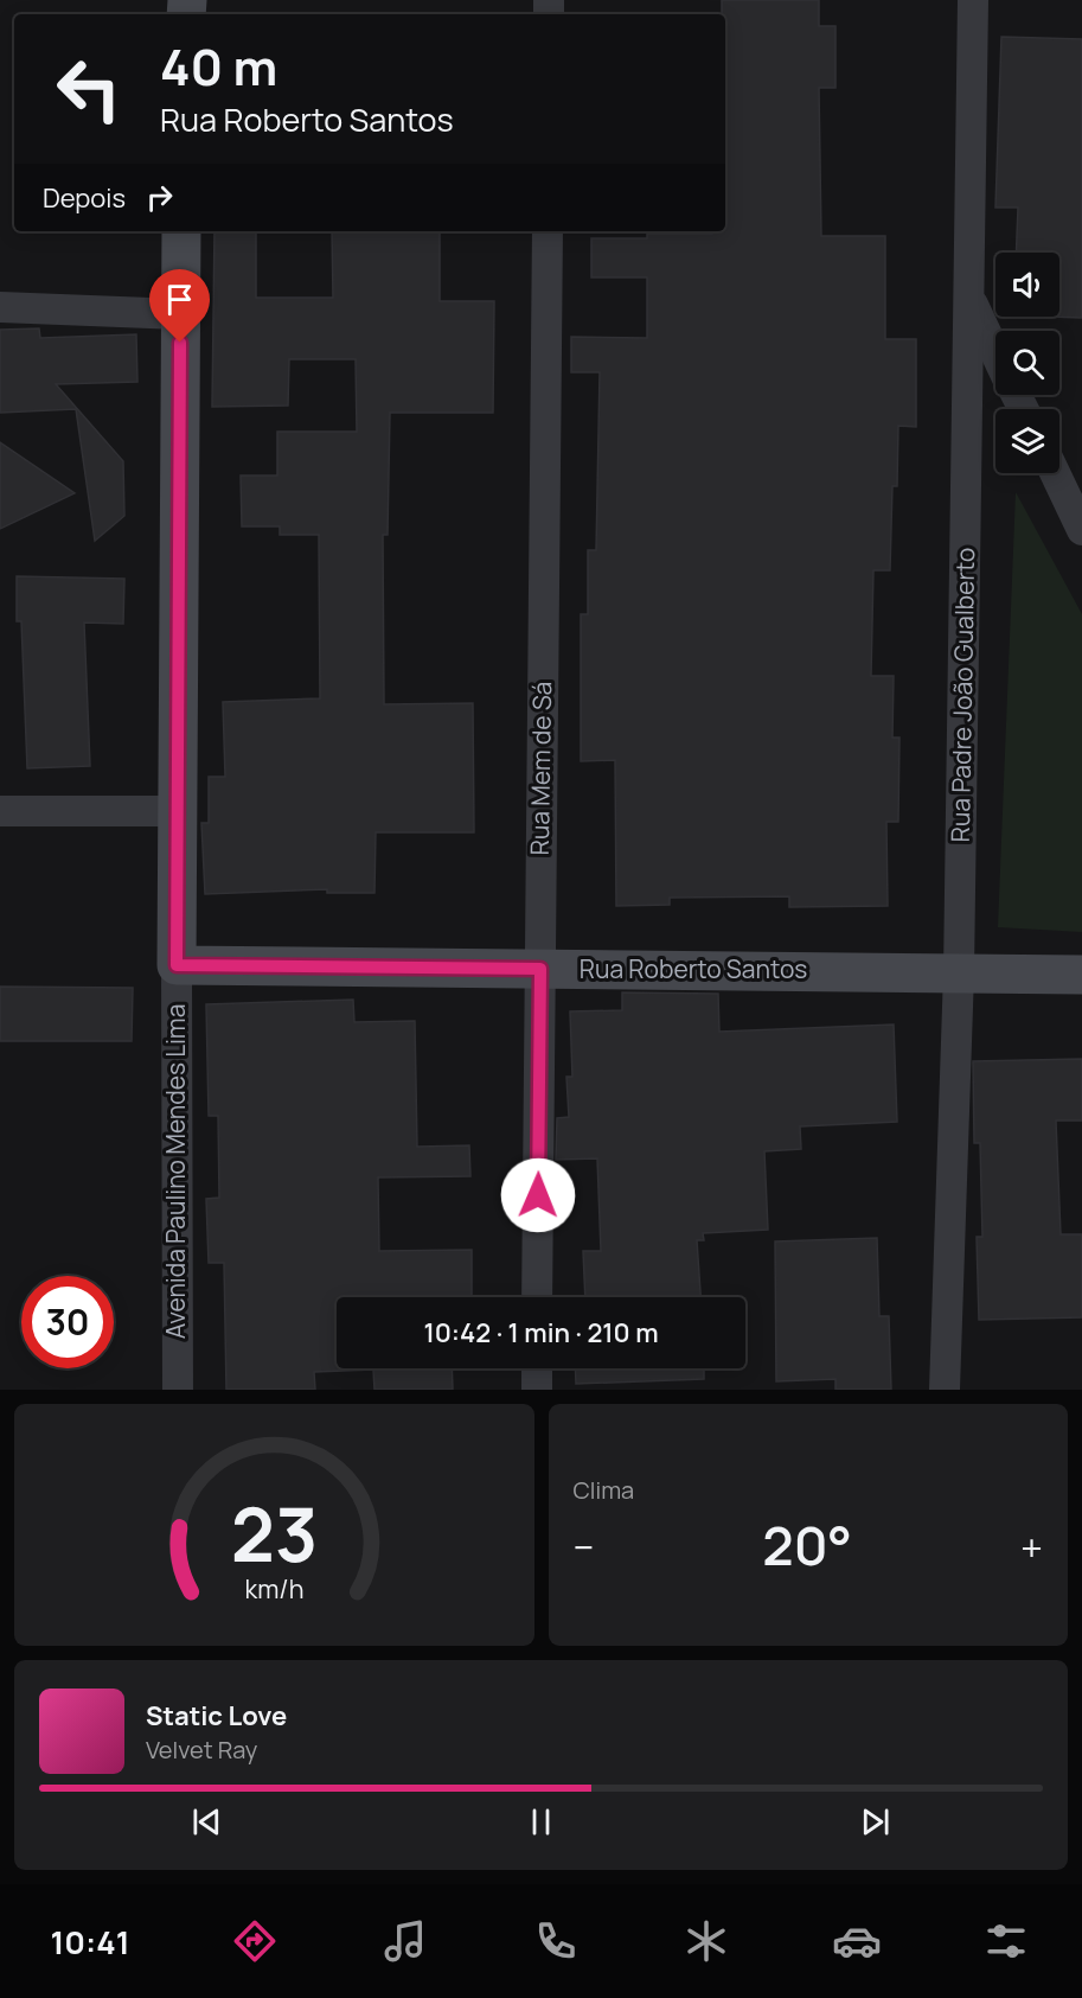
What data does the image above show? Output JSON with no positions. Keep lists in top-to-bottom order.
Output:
{
  "streets": {
    "main road": ["Rua Roberto Santos", "Avenida Paulino Mendes Lima"],
    "street": ["Rua Padre João Gualberto", "Rua Mem de Sá"]
  },
  "crossings": [
    ["Rua Padre João Gualberto", "Rua Roberto Santos"],
    ["Rua Mem de Sá", "Rua Roberto Santos"],
    ["Rua Roberto Santos", "Avenida Paulino Mendes Lima"]
  ],
  "page": {
    "turn": ["40 m", "Rua Roberto Santos"],
    "then": "Depois",
    "limit": "30",
    "trip": "10:42 · 1 min · 210 m",
    "tile": "Clima",
    "heat": ["−", "20°", "+"],
    "song": ["Static Love", "Velvet Ray"],
    "tabs": "10:41",
    "gauge": ["23", "km/h"]
  }
}
